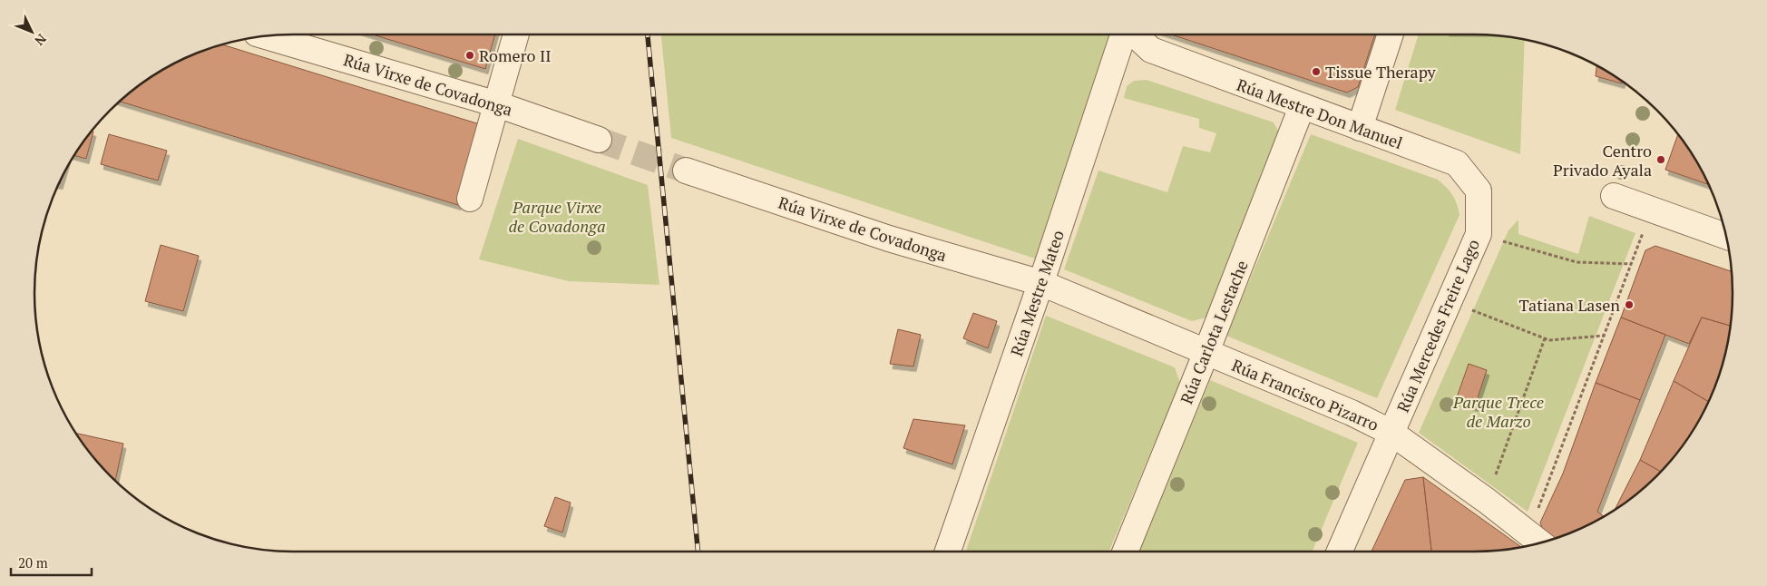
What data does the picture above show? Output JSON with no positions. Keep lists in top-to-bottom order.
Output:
{
  "streets": {
    "street": [
      "Rúa Virxe de Covadonga",
      "Rúa Mestre Don Manuel",
      "Rúa Mestre Mateo",
      "Rúa Mercedes Freire Lago",
      "Rúa Carlota Lestache",
      "Rúa Francisco Pizarro"
    ]
  },
  "crossings": [
    ["Rúa Virxe de Covadonga", "Rúa Mestre Mateo"],
    ["Rúa Virxe de Covadonga", "Rúa Francisco Pizarro"],
    ["Rúa Mestre Don Manuel", "Rúa Mercedes Freire Lago"],
    ["Rúa Mestre Don Manuel", "Rúa Carlota Lestache"],
    ["Rúa Mestre Mateo", "Rúa Francisco Pizarro"],
    ["Rúa Mercedes Freire Lago", "Rúa Francisco Pizarro"],
    ["Rúa Carlota Lestache", "Rúa Francisco Pizarro"]
  ],
  "parks": ["Parque Virxe de Covadonga", "Parque Trece de Marzo"],
  "places": [
    "Romero II",
    "Tissue Therapy",
    "Centro Privado Ayala",
    "Tatiana Lasen"
  ],
  "scale_bar": "20 m",
  "north": "bottom right"
}
